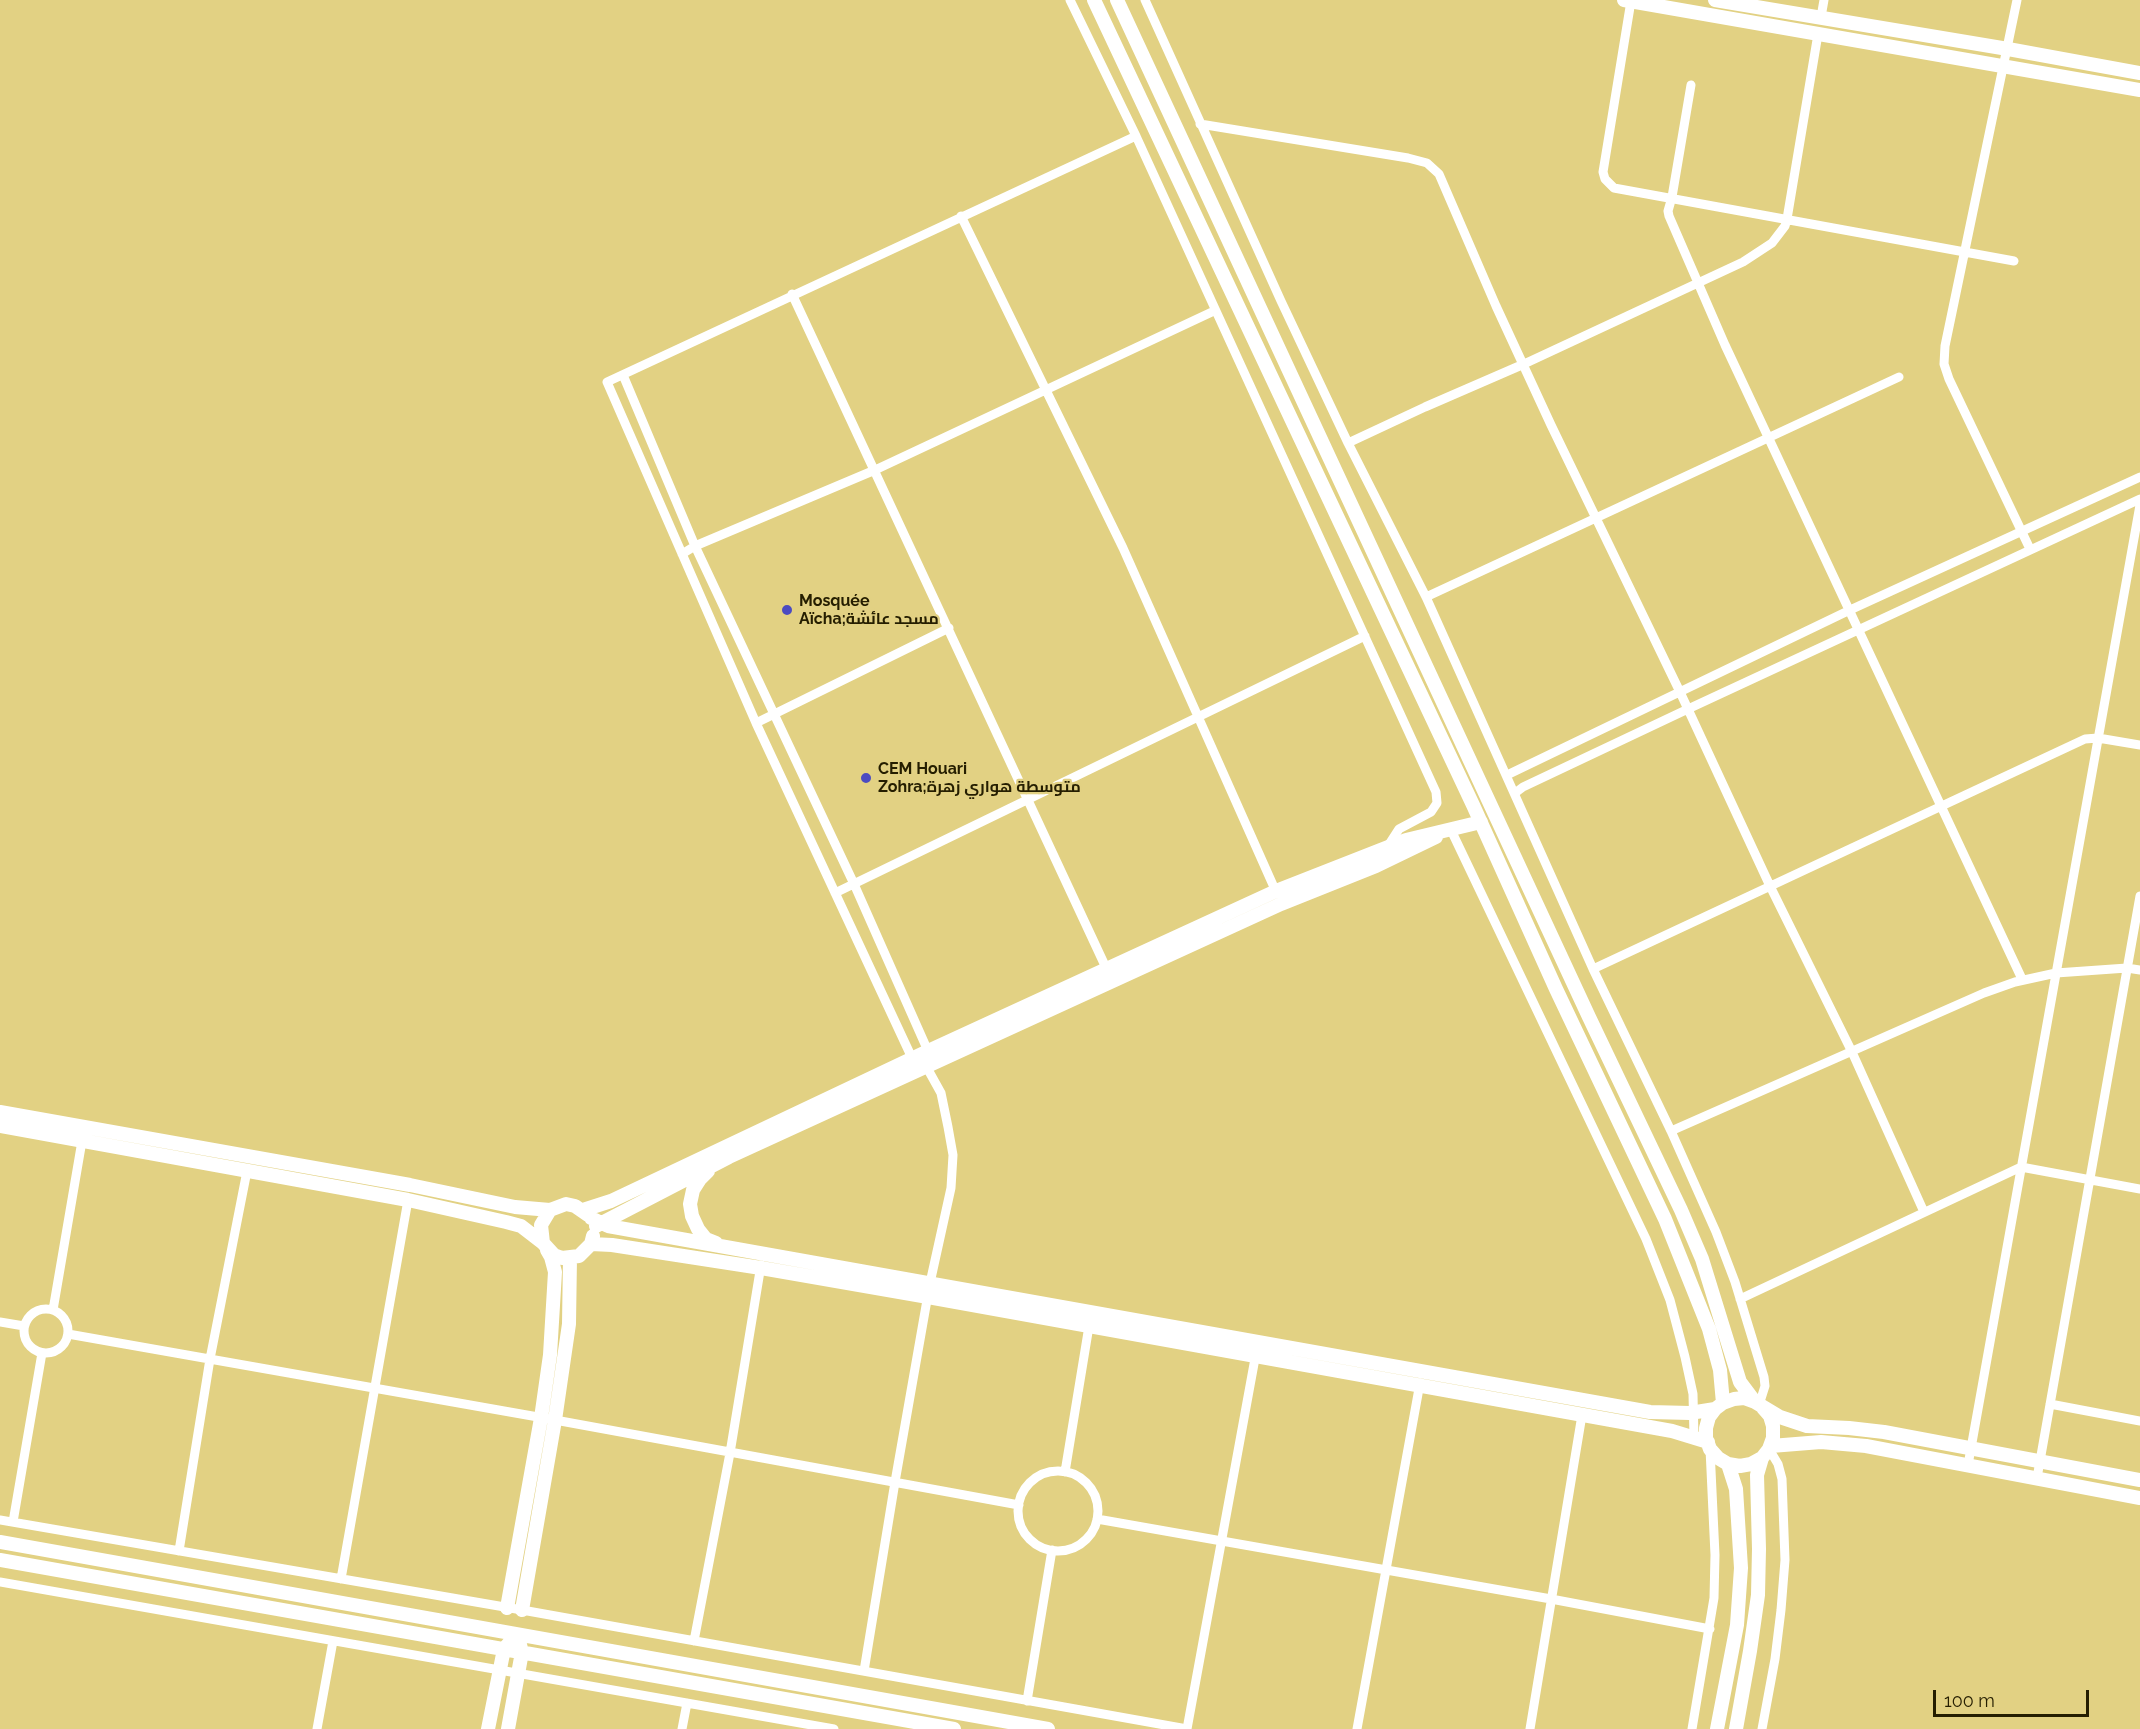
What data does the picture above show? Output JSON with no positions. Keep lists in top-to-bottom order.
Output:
{
  "places": ["Mosquée Aïcha;مسجد عائشة", "CEM Houari Zohra;متوسطة هواري زهرة"],
  "scale_bar": "100 m"
}
